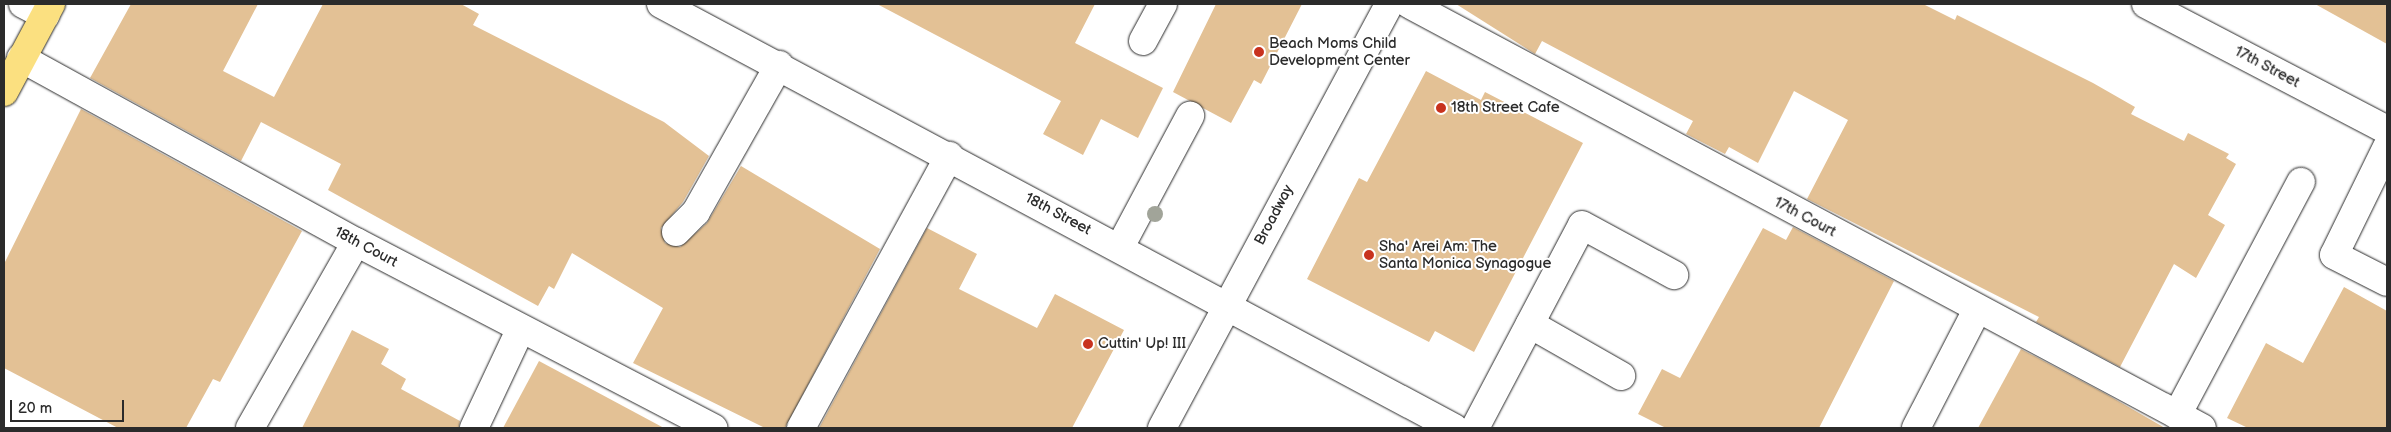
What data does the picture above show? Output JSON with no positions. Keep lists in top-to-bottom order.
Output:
{
  "streets": {
    "street": [
      "17th Street",
      "18th Street",
      "Broadway",
      "17th Court",
      "18th Court"
    ]
  },
  "crossings": [
    ["18th Street", "Broadway"]
  ],
  "places": [
    "Beach Moms Child Development Center",
    "18th Street Cafe",
    "Sha' Arei Am: The Santa Monica Synagogue",
    "Cuttin' Up! III"
  ],
  "scale_bar": "20 m"
}
